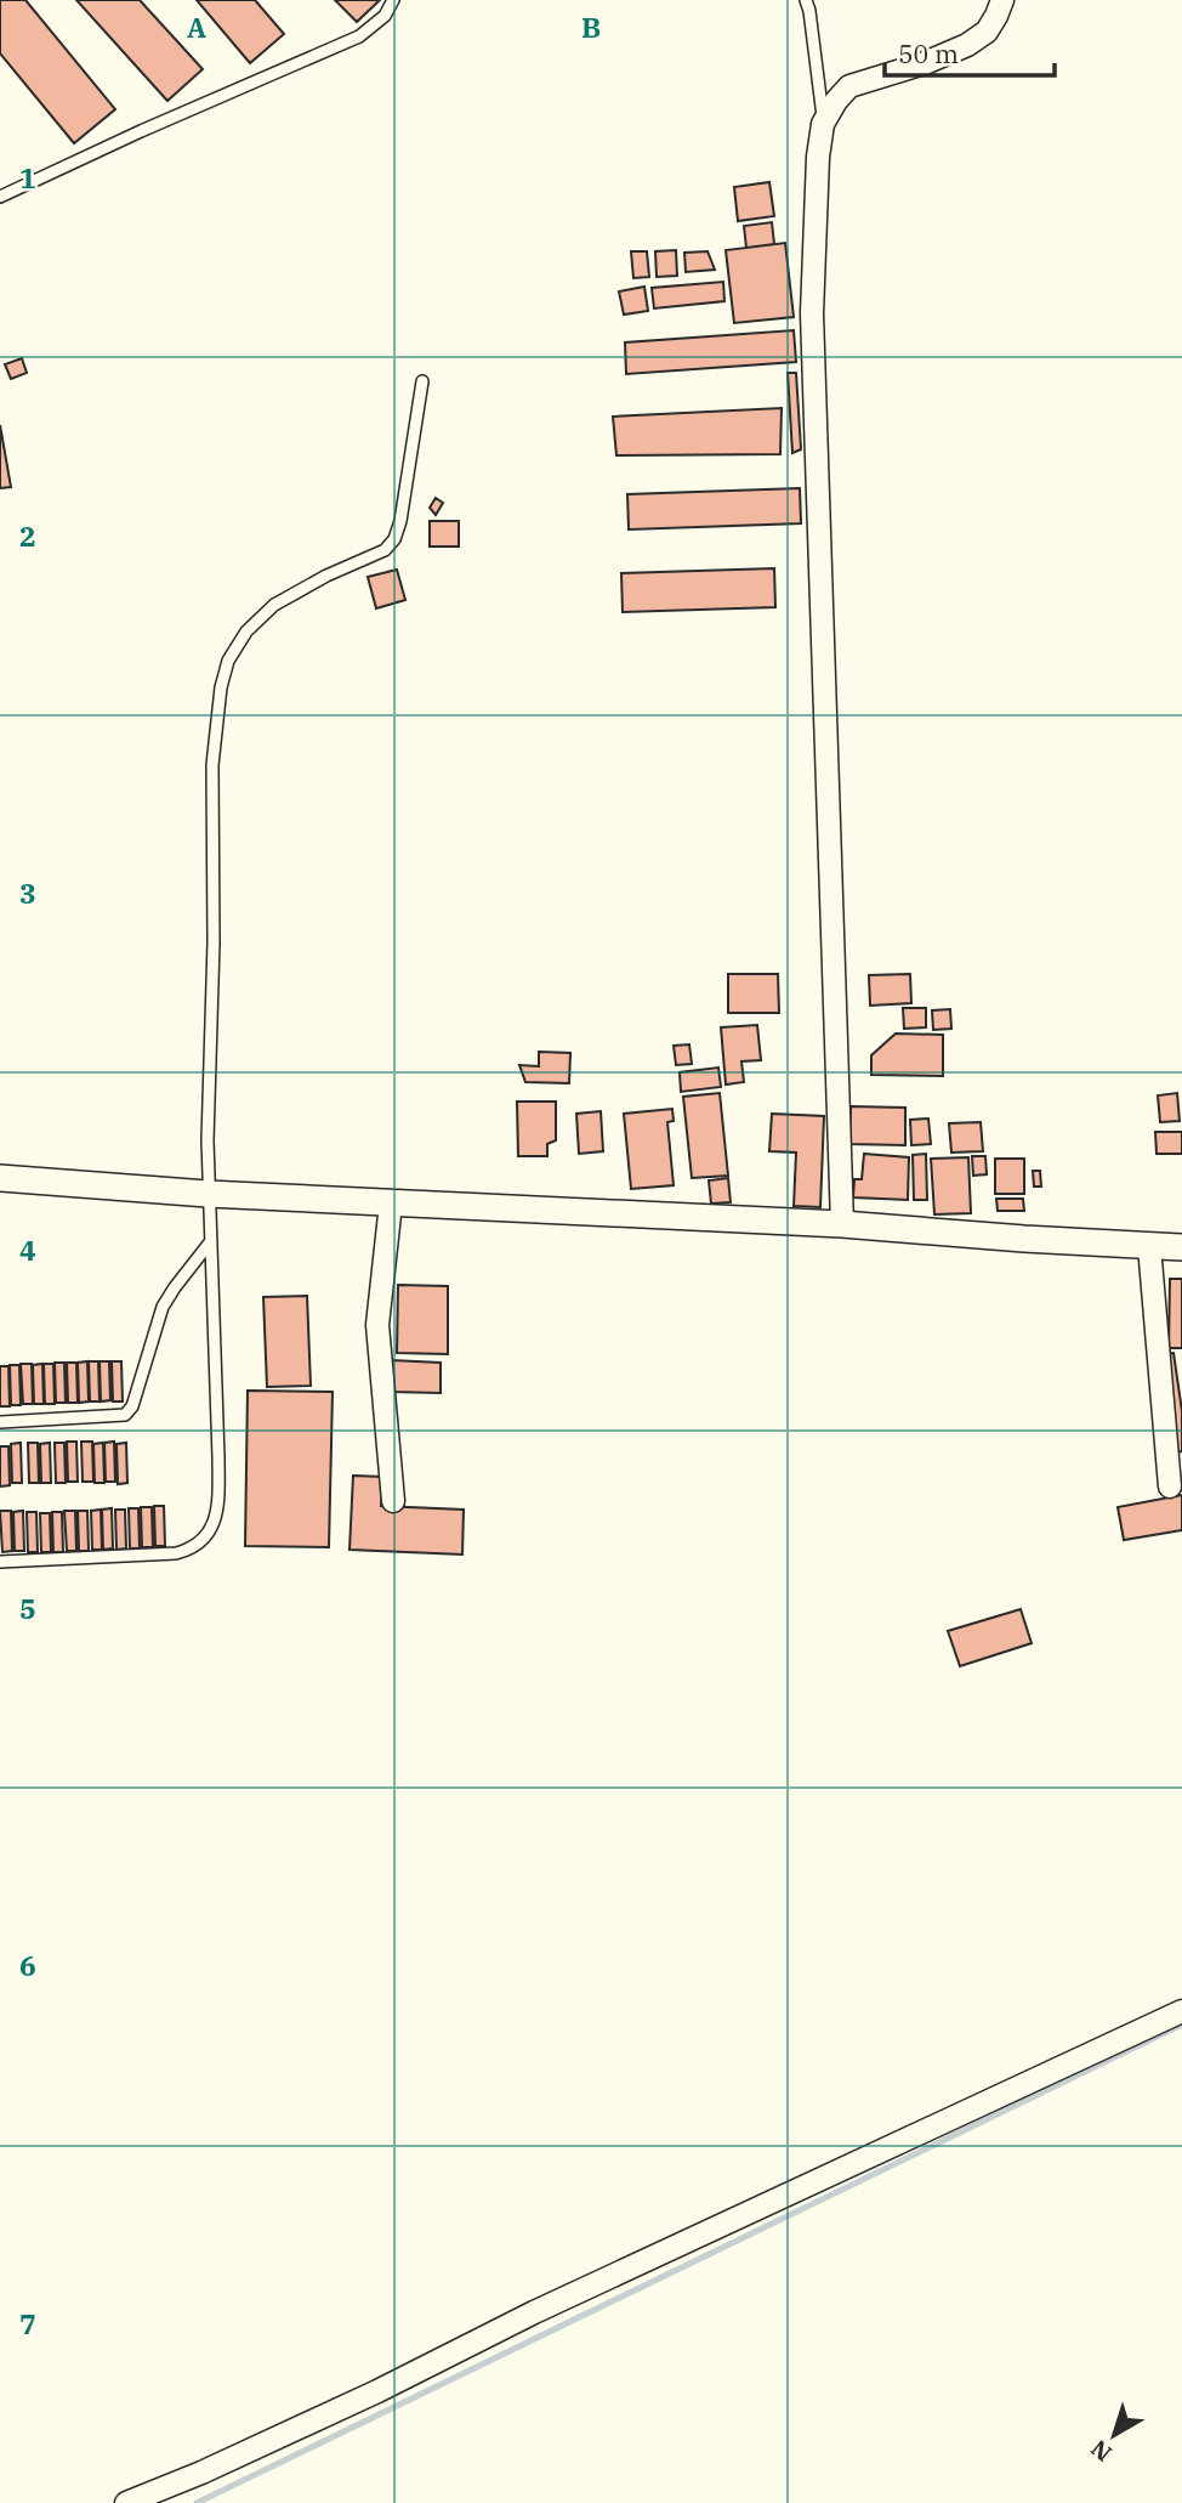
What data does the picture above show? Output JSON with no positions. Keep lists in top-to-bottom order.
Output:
{
  "scale_bar": "50 m",
  "north": "bottom left",
  "grid": {
    "columns": ["A", "B"],
    "rows": [
      "1",
      "2",
      "3",
      "4",
      "5",
      "6",
      "7"
    ]
  }
}
